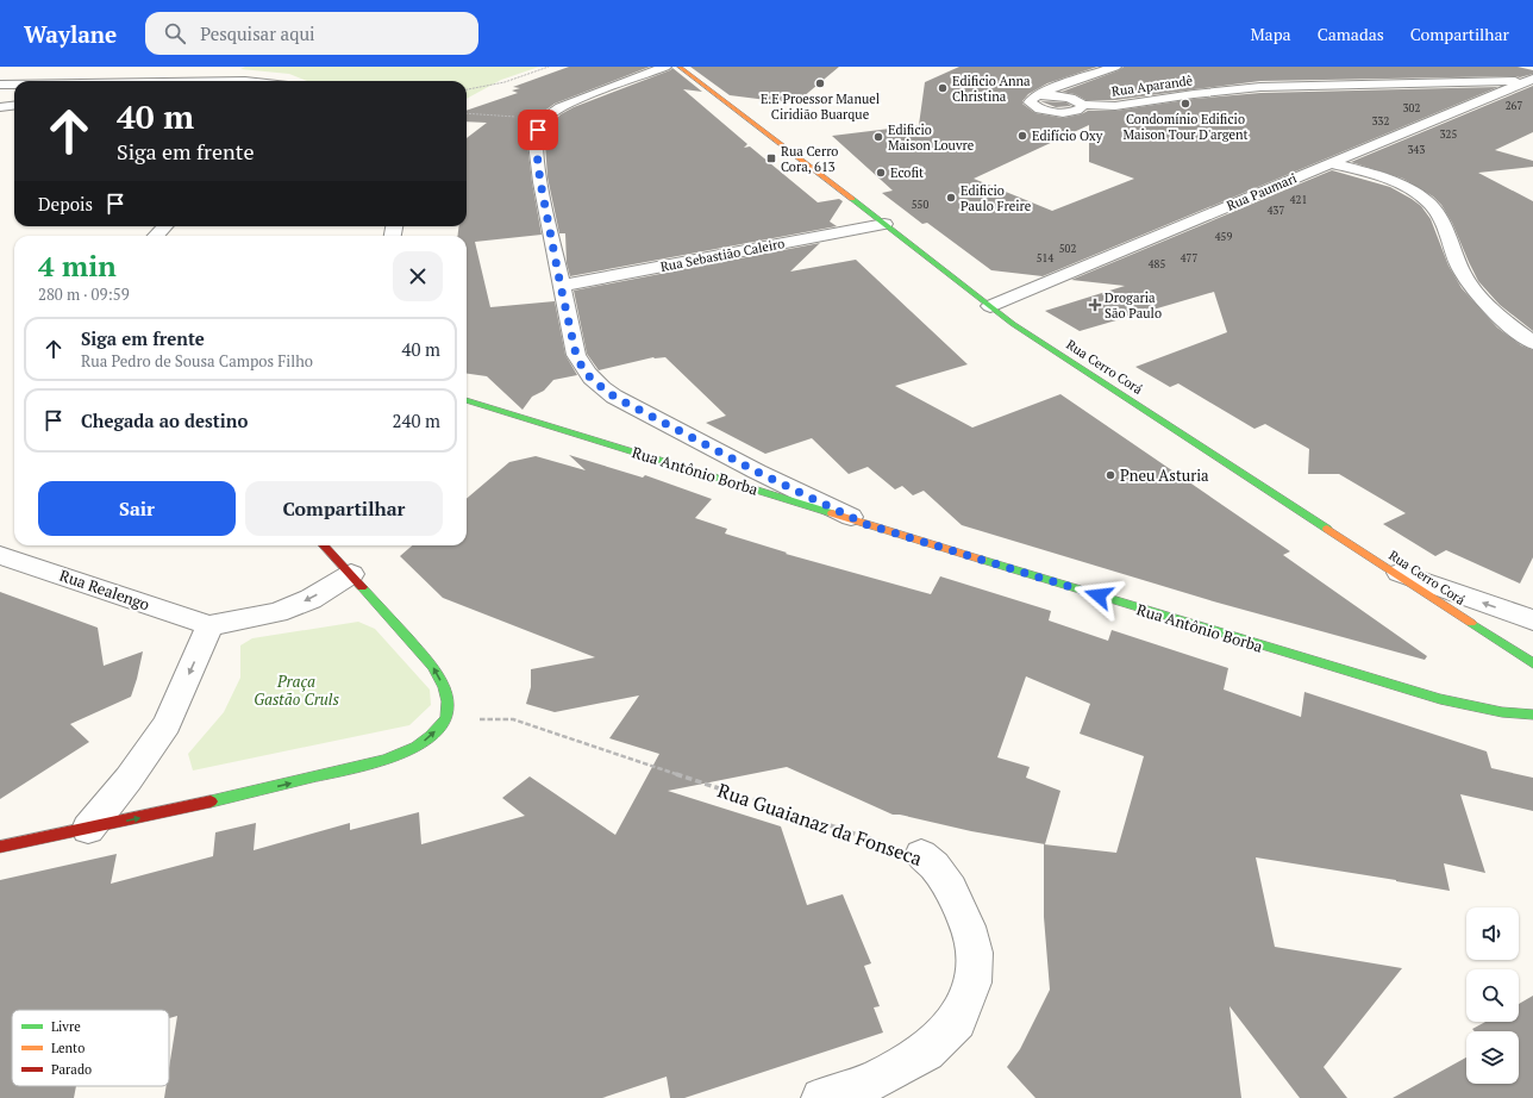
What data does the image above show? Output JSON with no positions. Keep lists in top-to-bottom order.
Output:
{
  "streets": {
    "main road": ["Rua Cerro Corá", "Rua Antônio Borba"],
    "street": [
      "Rua Aparandê",
      "Rua Paumari",
      "Rua Sebastião Caleiro",
      "Rua Realengo",
      "Rua Guaianaz da Fonseca"
    ]
  },
  "crossings": [
    ["Rua Aparandê", "Rua Paumari"],
    ["Rua Paumari", "Rua Cerro Corá"],
    ["Rua Sebastião Caleiro", "Rua Cerro Corá"]
  ],
  "parks": ["Praça Gastão Cruls"],
  "places": {
    "other": [
      "E.E Proessor Manuel Ciridião Buarque",
      "Edificio Anna Christina",
      "Condomínio Edificio Maison Tour D'argent",
      "Edifício Oxy",
      "Edificio Maison Louvre",
      "Ecofit",
      "Edificio Paulo Freire",
      "Pneu Asturia"
    ],
    "transit": ["Rua Cerro Cora, 613"],
    "health": ["Drogaria São Paulo"]
  },
  "house_numbers": [
    "267",
    "302",
    "332",
    "325",
    "343",
    "421",
    "550",
    "437",
    "459",
    "502",
    "514",
    "477",
    "485"
  ],
  "legend": ["Livre", "Lento", "Parado"],
  "page": {
    "header": "Waylane",
    "search": "Pesquisar aqui",
    "nav": ["Mapa", "Camadas", "Compartilhar"],
    "turn": ["40 m", "Siga em frente"],
    "then": "Depois",
    "heading": ["4 min", "280 m · 09:59"],
    "list": [
      {
        "name": "Siga em frente",
        "note": "Rua Pedro de Sousa Campos Filho",
        "value": "40 m"
      },
      {
        "name": "Chegada ao destino",
        "value": "240 m"
      }
    ],
    "buttons": ["Sair", "Compartilhar"]
  }
}
